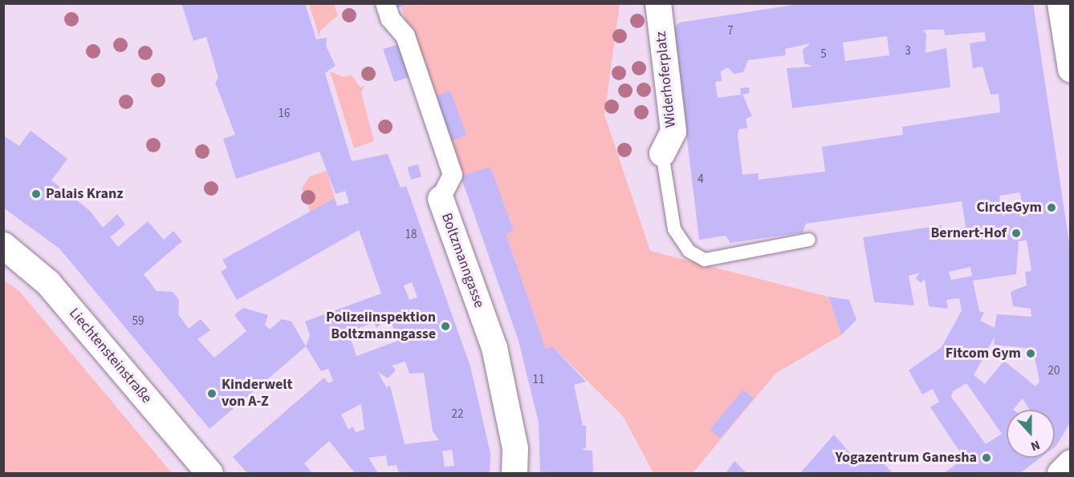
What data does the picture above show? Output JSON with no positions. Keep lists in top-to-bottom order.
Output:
{
  "streets": {
    "street": ["Widerhoferplatz", "Boltzmanngasse", "Liechtensteinstraße"]
  },
  "places": [
    "Palais Kranz",
    "CircleGym",
    "Bernert-Hof",
    "Polizeiinspektion Boltzmanngasse",
    "Fitcom Gym",
    "Kinderwelt von A-Z",
    "Yogazentrum Ganesha"
  ],
  "house_numbers": [
    "7",
    "3",
    "5",
    "16",
    "4",
    "18",
    "59",
    "20",
    "11",
    "22"
  ],
  "north": "bottom"
}
